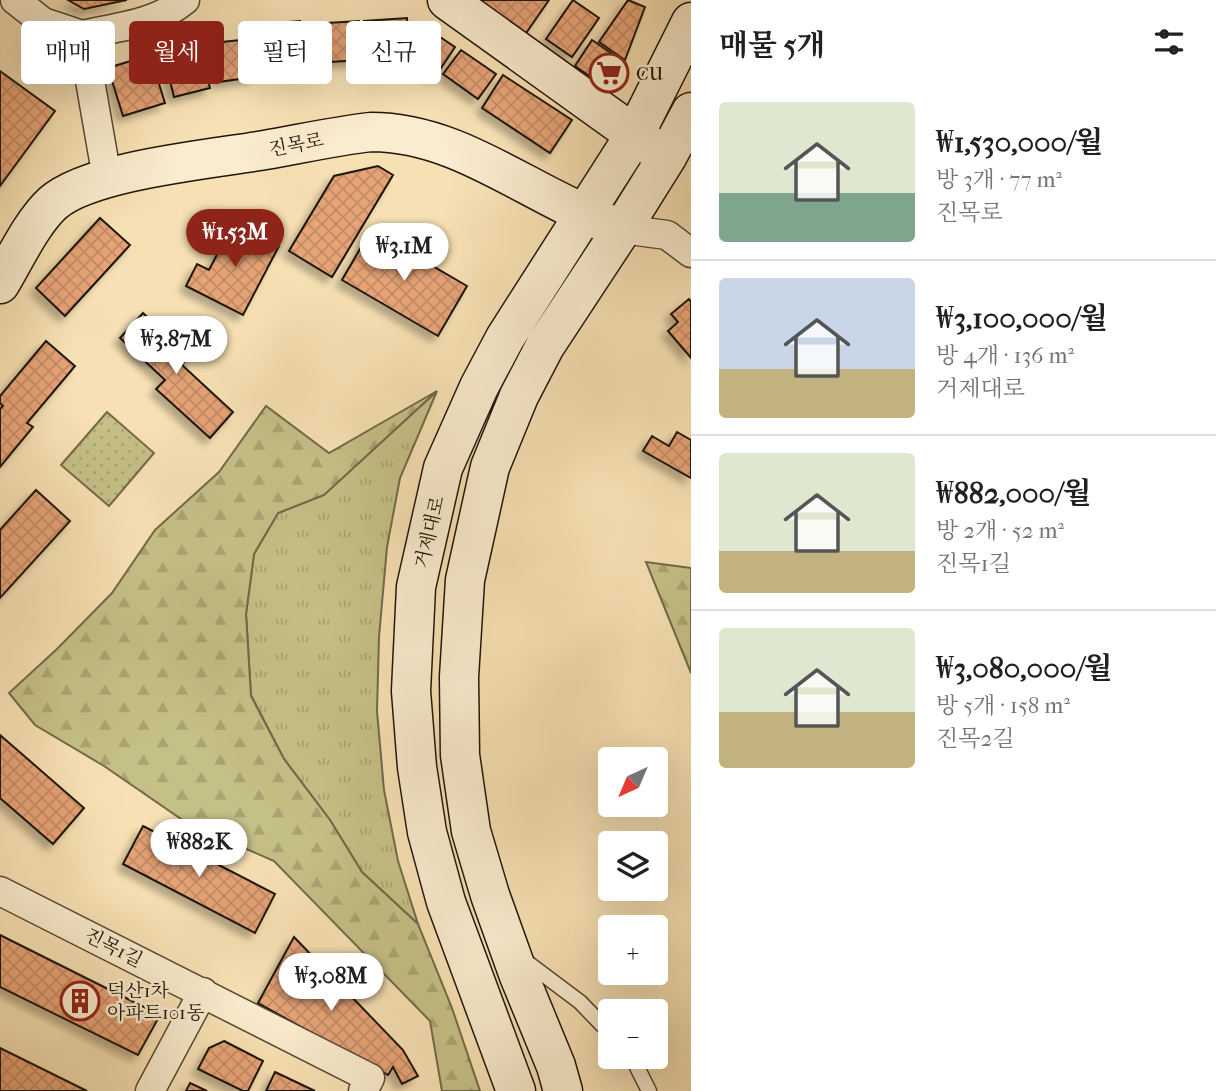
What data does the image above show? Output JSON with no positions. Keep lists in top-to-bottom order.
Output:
{
  "streets": {
    "street": ["진목로", "거제대로", "진목1길"]
  },
  "crossings": [
    ["진목로", "거제대로"]
  ],
  "places": {
    "supermarket": ["CU"],
    "building": ["덕산1차 아파트101동"]
  },
  "north": "bottom left",
  "page": {
    "heading": "매물 5개",
    "chip": [
      "매매",
      "월세",
      "필터",
      "신규"
    ],
    "list": [
      {
        "name": "₩1,530,000/월",
        "note": "방 3개 · 77 m² · 진목로"
      },
      {
        "name": "₩3,100,000/월",
        "note": "방 4개 · 136 m² · 거제대로"
      },
      {
        "name": "₩882,000/월",
        "note": "방 2개 · 52 m² · 진목1길"
      },
      {
        "name": "₩3,080,000/월",
        "note": "방 5개 · 158 m² · 진목2길"
      }
    ],
    "price": [
      "₩1.53M",
      "₩3.1M",
      "₩3.87M",
      "₩882K",
      "₩3.08M"
    ],
    "map_buttons": ["+", "−"]
  }
}
